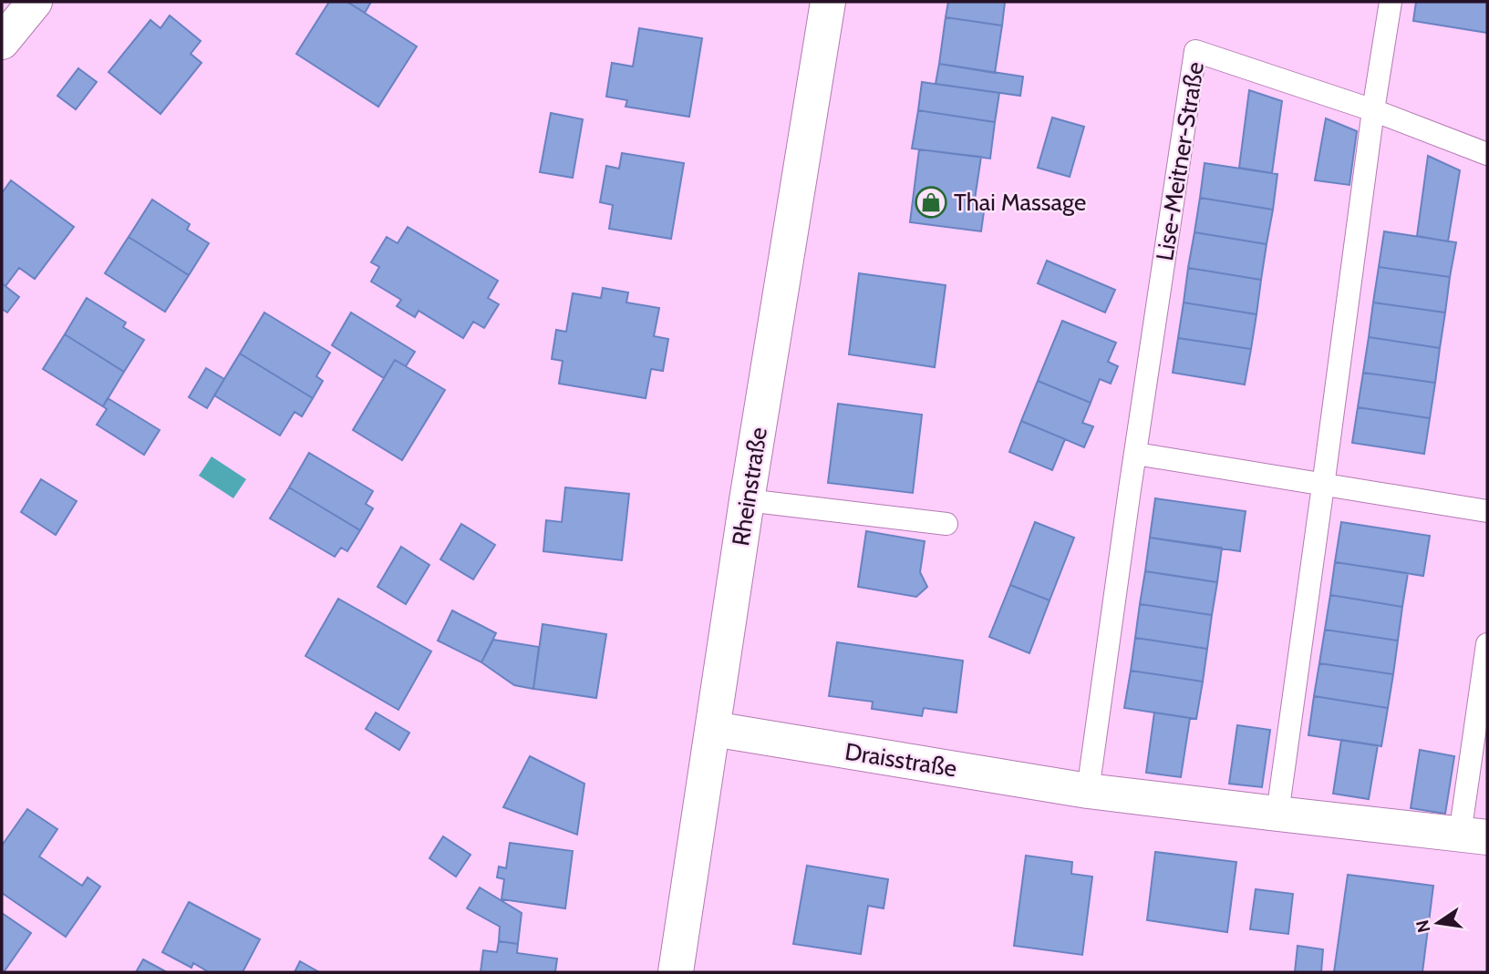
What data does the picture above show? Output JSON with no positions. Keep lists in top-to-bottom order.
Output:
{
  "streets": {
    "main road": ["Rheinstraße", "Draisstraße"],
    "lane": ["Lise-Meitner-Straße"]
  },
  "crossings": [
    ["Rheinstraße", "Draisstraße"]
  ],
  "places": {
    "shop": ["Thai Massage"]
  },
  "north": "left"
}
